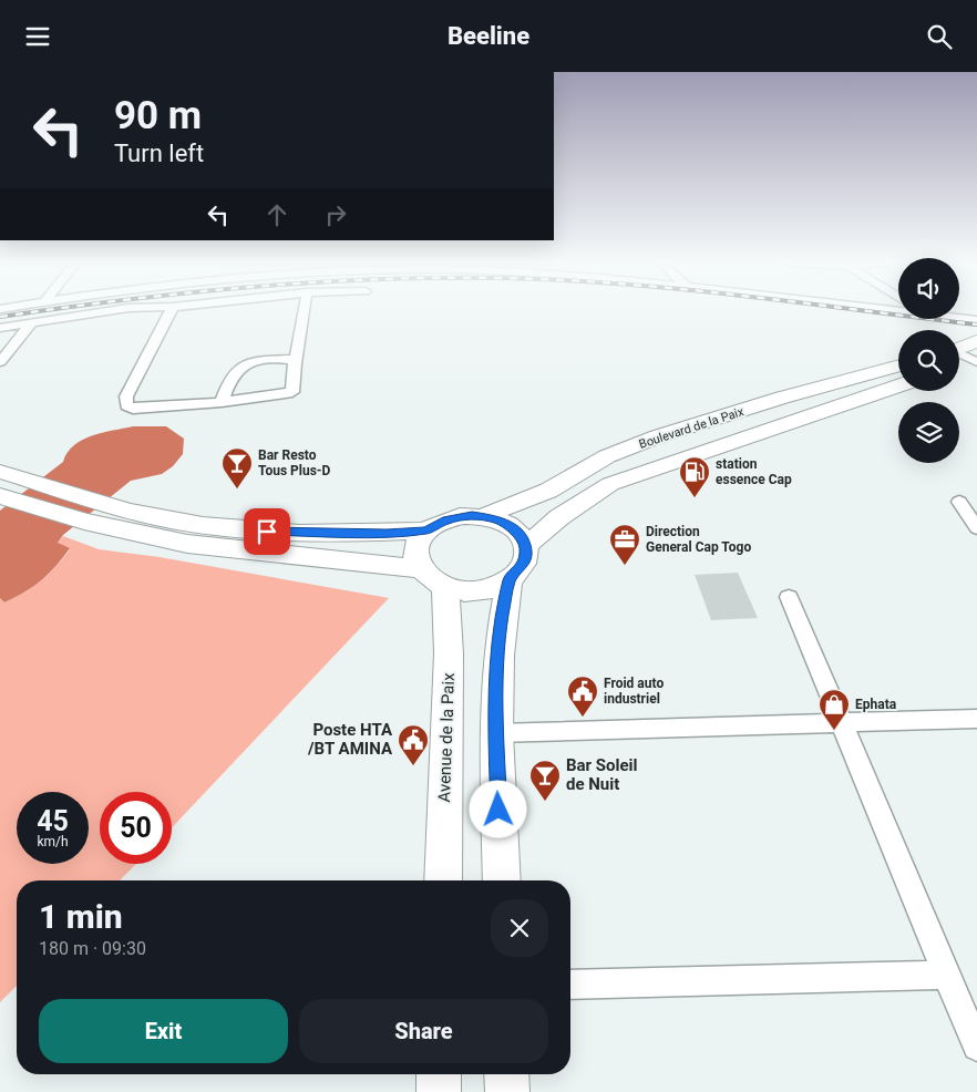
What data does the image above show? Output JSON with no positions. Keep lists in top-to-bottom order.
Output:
{
  "streets": {
    "main road": ["Boulevard de la Paix", "Avenue de la Paix"]
  },
  "crossings": [
    ["Boulevard de la Paix", "Avenue de la Paix"]
  ],
  "places": {
    "bar": ["Bar Resto Tous Plus-D", "Bar Soleil de Nuit"],
    "fuel station": ["station essence Cap"],
    "office": ["Direction General Cap Togo"],
    "public building": ["Froid auto industriel", "Poste HTA /BT AMINA"],
    "shop": ["Ephata"]
  },
  "page": {
    "header": "Beeline",
    "turn": ["90 m", "Turn left"],
    "speed": "45 km/h",
    "limit": "50",
    "heading": ["1 min", "180 m · 09:30"],
    "buttons": ["Exit", "Share"]
  }
}
